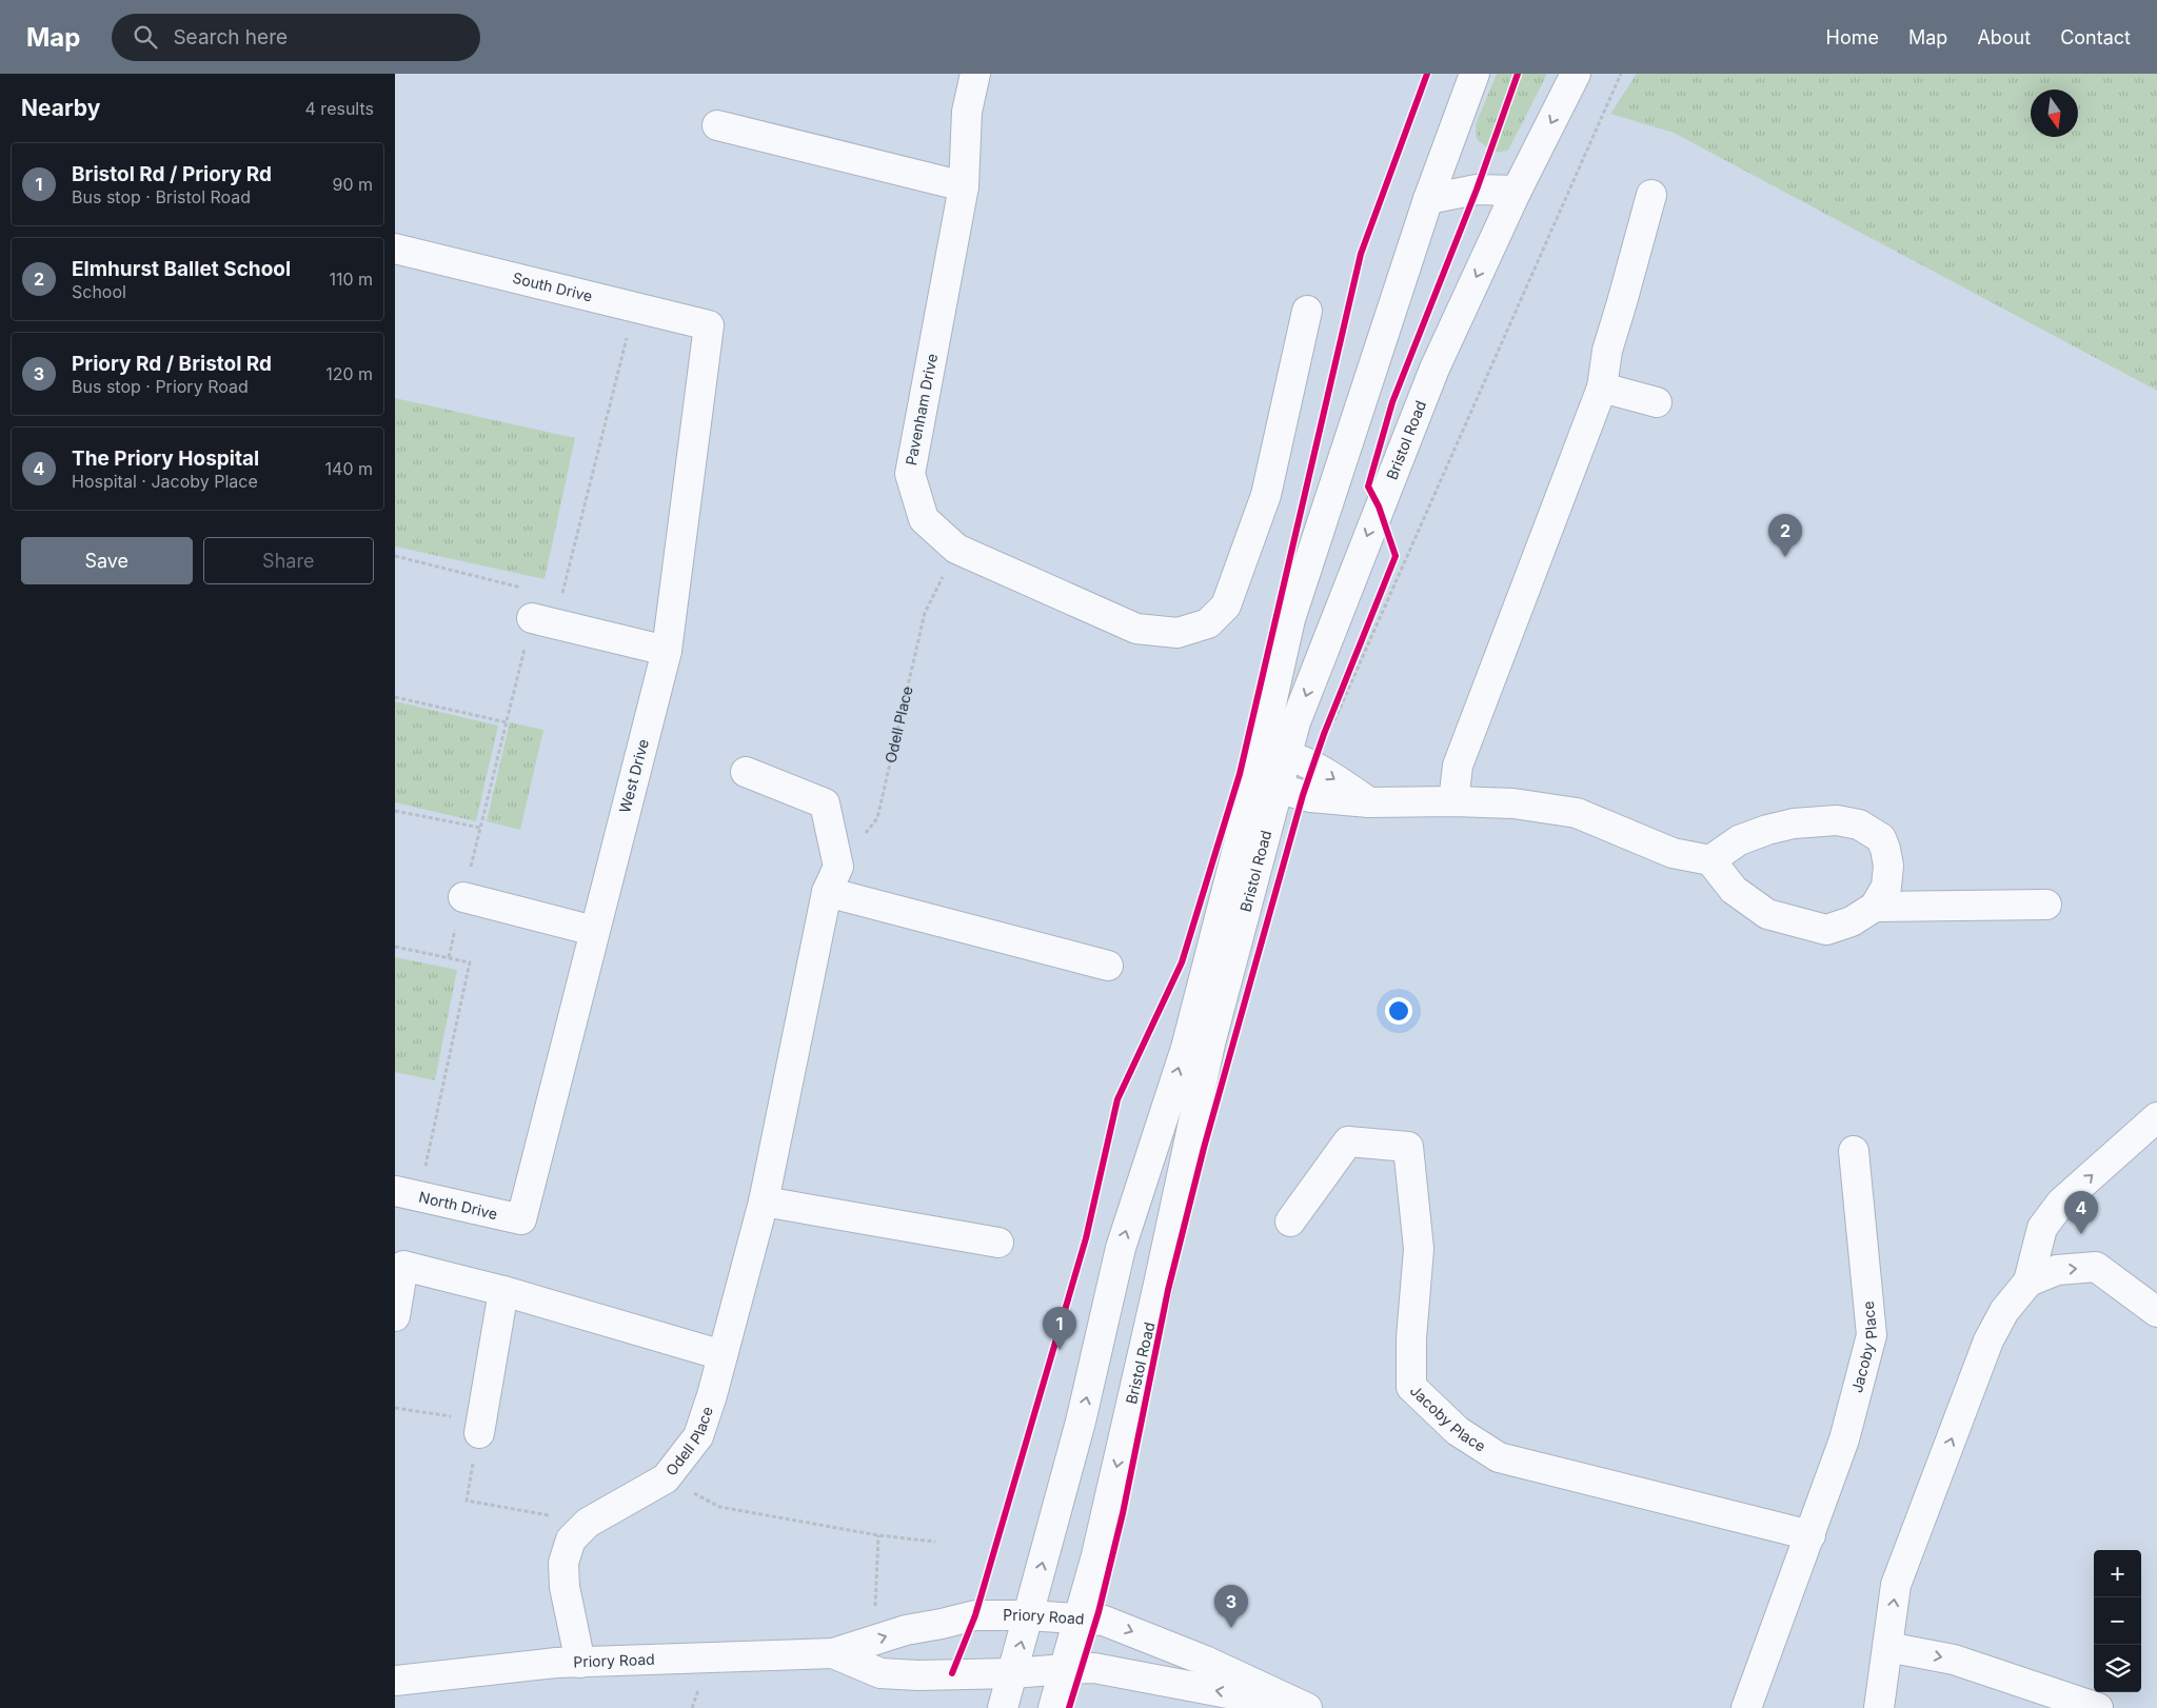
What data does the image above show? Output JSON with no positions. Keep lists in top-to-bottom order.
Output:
{
  "streets": {
    "main road": [
      "South Drive",
      "Pavenham Drive",
      "Bristol Road",
      "Odell Place",
      "West Drive",
      "North Drive",
      "Jacoby Place",
      "Priory Road"
    ]
  },
  "crossings": [
    ["South Drive", "West Drive"],
    ["Pavenham Drive", "Odell Place"],
    ["Bristol Road", "Priory Road"],
    ["Odell Place", "Priory Road"],
    ["West Drive", "North Drive"]
  ],
  "north": "bottom",
  "page": {
    "header": "Map",
    "search": "Search here",
    "nav": [
      "Home",
      "Map",
      "About",
      "Contact"
    ],
    "heading": ["Nearby", "4 results"],
    "list": [
      {
        "mark": "1",
        "name": "Bristol Rd / Priory Rd",
        "note": "Bus stop · Bristol Road",
        "value": "90 m"
      },
      {
        "mark": "2",
        "name": "Elmhurst Ballet School",
        "note": "School",
        "value": "110 m"
      },
      {
        "mark": "3",
        "name": "Priory Rd / Bristol Rd",
        "note": "Bus stop · Priory Road",
        "value": "120 m"
      },
      {
        "mark": "4",
        "name": "The Priory Hospital",
        "note": "Hospital · Jacoby Place",
        "value": "140 m"
      }
    ],
    "pins": [
      "2",
      "4",
      "1",
      "3"
    ],
    "buttons": ["Save", "Share"],
    "map_buttons": ["+", "−"]
  }
}
